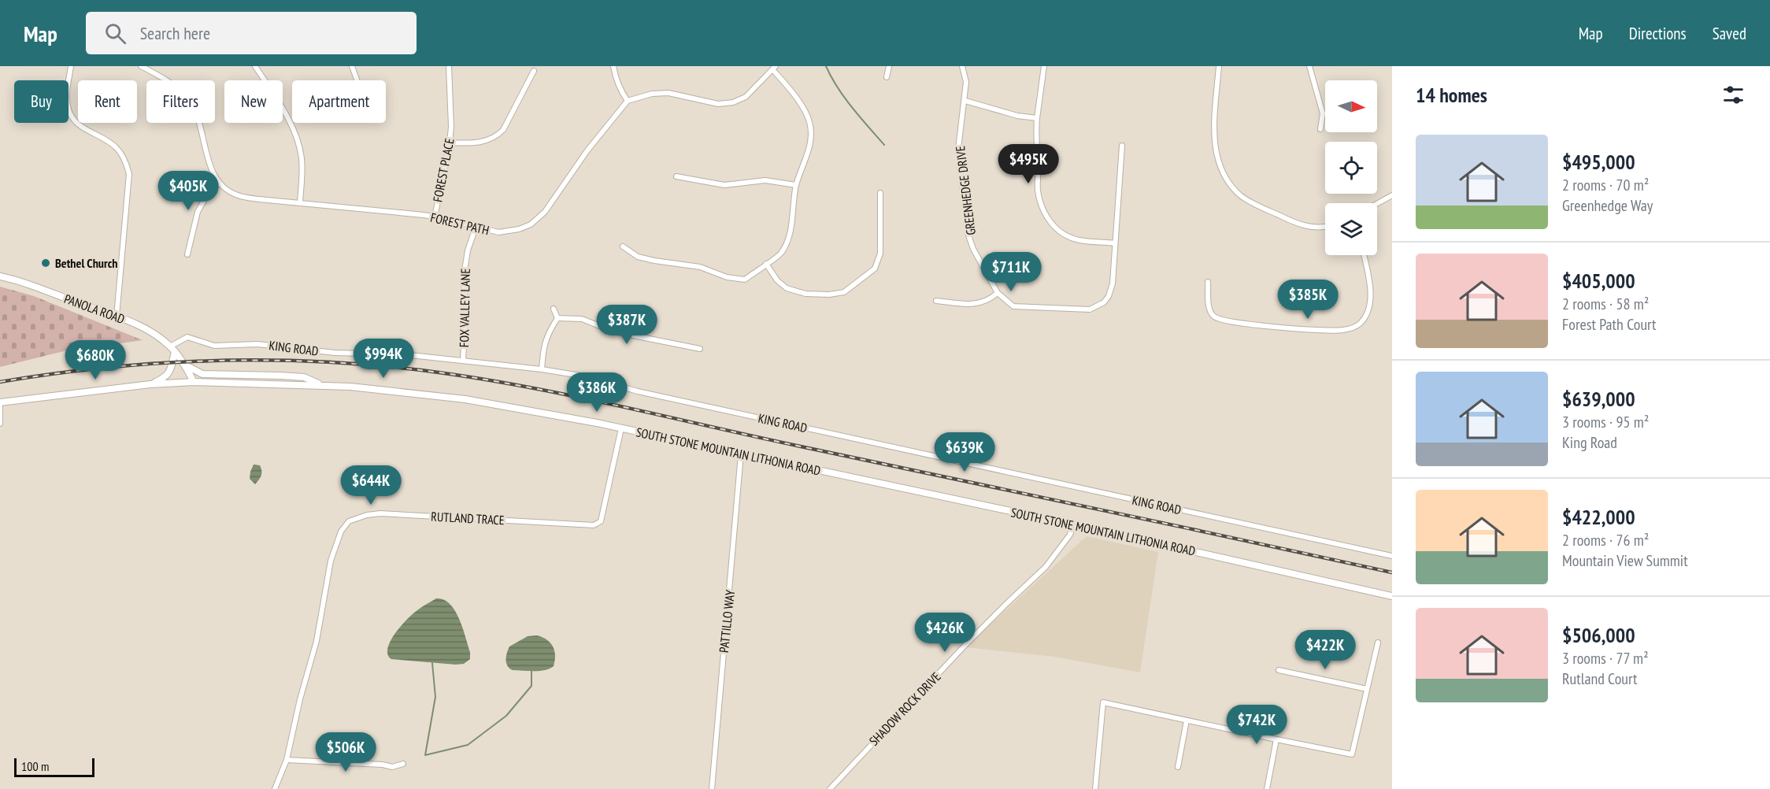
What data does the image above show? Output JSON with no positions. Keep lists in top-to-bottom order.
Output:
{
  "streets": {
    "main road": ["PANOLA ROAD", "SOUTH STONE MOUNTAIN LITHONIA ROAD"],
    "street": [
      "FOREST PLACE",
      "GREENHEDGE DRIVE",
      "FOREST PATH",
      "FOX VALLEY LANE",
      "KING ROAD",
      "RUTLAND TRACE",
      "PATTILLO WAY",
      "SHADOW ROCK DRIVE"
    ]
  },
  "crossings": [
    ["FOREST PLACE", "FOREST PATH"],
    ["FOREST PATH", "FOX VALLEY LANE"],
    ["FOX VALLEY LANE", "KING ROAD"],
    ["PANOLA ROAD", "KING ROAD"],
    ["PANOLA ROAD", "SOUTH STONE MOUNTAIN LITHONIA ROAD"],
    ["SOUTH STONE MOUNTAIN LITHONIA ROAD", "RUTLAND TRACE"],
    ["SOUTH STONE MOUNTAIN LITHONIA ROAD", "PATTILLO WAY"],
    ["SOUTH STONE MOUNTAIN LITHONIA ROAD", "SHADOW ROCK DRIVE"]
  ],
  "places": ["Bethel Church"],
  "scale_bar": "100 m",
  "north": "right",
  "page": {
    "header": "Map",
    "search": "Search here",
    "nav": ["Map", "Directions", "Saved"],
    "heading": "14 homes",
    "chip": [
      "Buy",
      "Rent",
      "Filters",
      "New",
      "Apartment"
    ],
    "list": [
      {
        "name": "$495,000",
        "note": "2 rooms · 70 m² · Greenhedge Way"
      },
      {
        "name": "$405,000",
        "note": "2 rooms · 58 m² · Forest Path Court"
      },
      {
        "name": "$639,000",
        "note": "3 rooms · 95 m² · King Road"
      },
      {
        "name": "$422,000",
        "note": "2 rooms · 76 m² · Mountain View Summit"
      },
      {
        "name": "$506,000",
        "note": "3 rooms · 77 m² · Rutland Court"
      }
    ],
    "price": [
      "$495K",
      "$405K",
      "$711K",
      "$385K",
      "$387K",
      "$994K",
      "$680K",
      "$386K",
      "$639K",
      "$644K",
      "$426K",
      "$422K",
      "$742K",
      "$506K"
    ],
    "scale": "100 m"
  }
}
